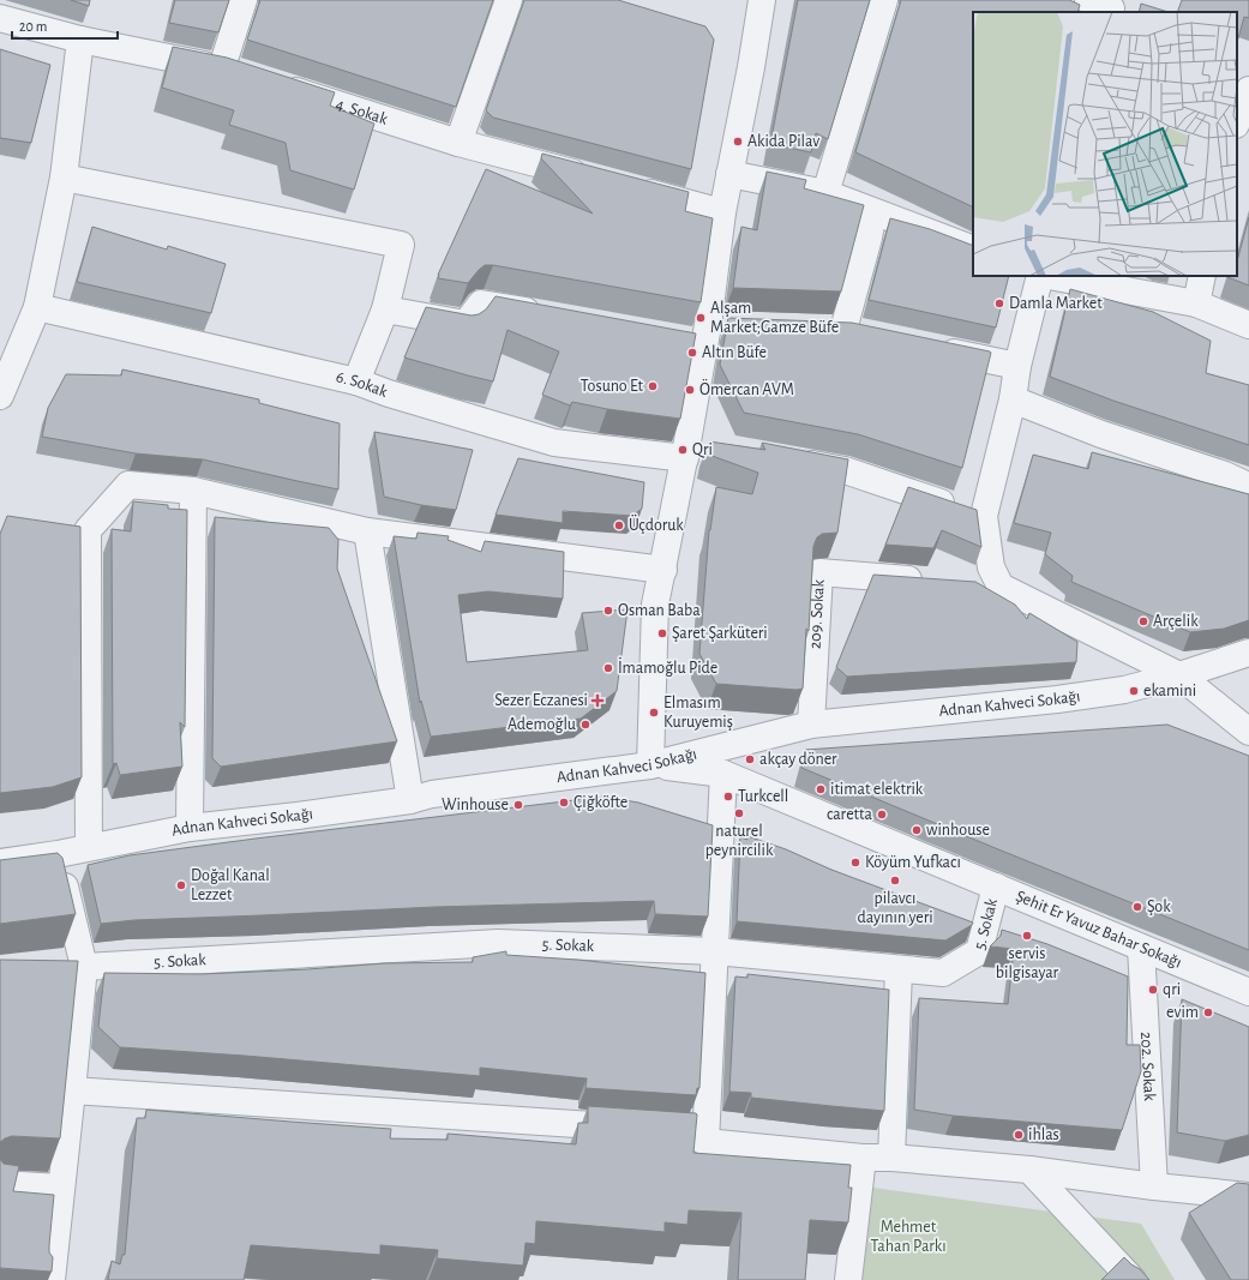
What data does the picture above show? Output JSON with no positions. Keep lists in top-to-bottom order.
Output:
{
  "streets": {
    "street": [
      "4. Sokak",
      "6. Sokak",
      "209. Sokak",
      "Adnan Kahveci Sokağı",
      "5. Sokak",
      "Şehit Er Yavuz Bahar Sokağı",
      "202. Sokak"
    ]
  },
  "crossings": [
    ["209. Sokak", "Adnan Kahveci Sokağı"],
    ["Adnan Kahveci Sokağı", "Şehit Er Yavuz Bahar Sokağı"],
    ["5. Sokak", "Şehit Er Yavuz Bahar Sokağı"],
    ["Şehit Er Yavuz Bahar Sokağı", "202. Sokak"]
  ],
  "parks": ["Mehmet Tahan Parkı"],
  "places": {
    "other": [
      "Akida Pilav",
      "Damla Market",
      "Alşam Market;Gamze Büfe",
      "Altın Büfe",
      "Tosuno Et",
      "Ömercan AVM",
      "Qri",
      "Üçdoruk",
      "Osman Baba",
      "Arçelik",
      "Şaret Şarküteri",
      "İmamoğlu Pide",
      "ekamini",
      "Elmasım Kuruyemiş",
      "Ademoğlu",
      "akçay döner",
      "itimat elektrik",
      "Turkcell",
      "Çiğköfte",
      "Winhouse",
      "naturel peynircilik",
      "caretta",
      "winhouse",
      "Köyüm Yufkacı",
      "pilavcı dayının yeri",
      "Doğal Kanal Lezzet",
      "Şok",
      "servis bilgisayar",
      "qri",
      "evim",
      "ihlas"
    ],
    "health": ["Sezer Eczanesi"]
  },
  "scale_bar": "20 m"
}
